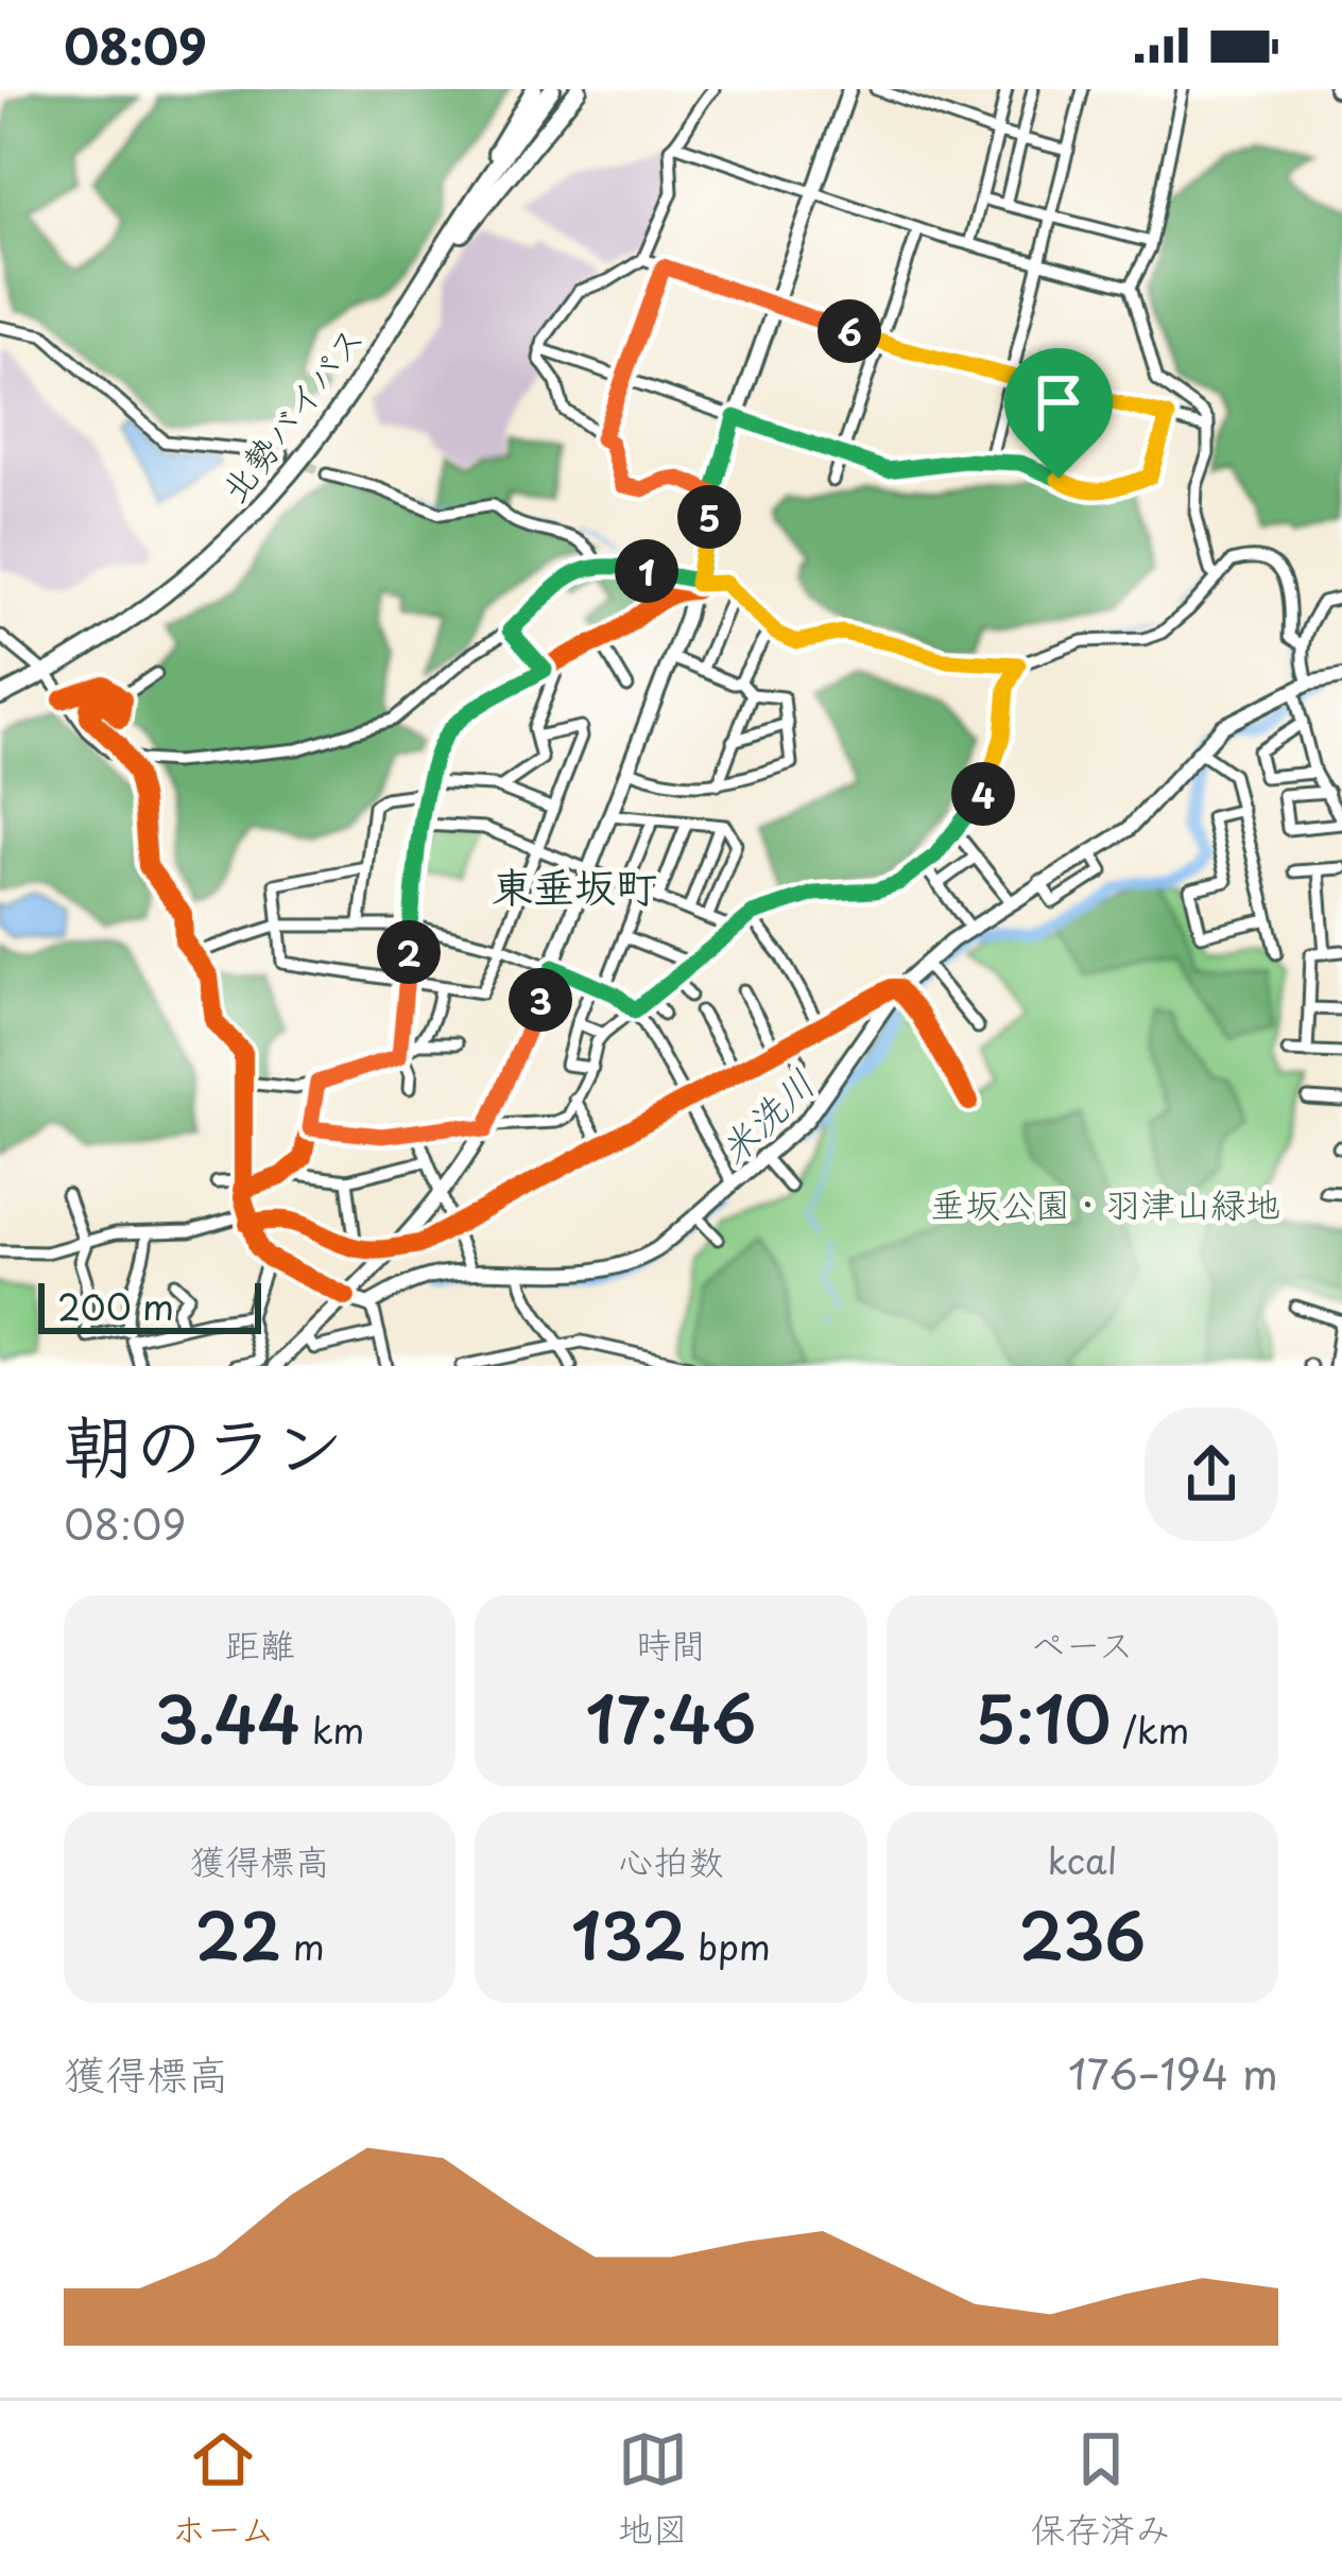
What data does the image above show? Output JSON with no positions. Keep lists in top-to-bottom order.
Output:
{
  "streets": {
    "highway": ["北勢バイパス"]
  },
  "districts": ["東垂坂町"],
  "water": ["米洗川"],
  "parks": ["垂坂公園・羽津山緑地"],
  "scale_bar": "200 m",
  "page": {
    "status": "08:09",
    "pins": [
      "6",
      "5",
      "1",
      "4",
      "2",
      "3"
    ],
    "scale": "200 m",
    "heading": ["朝のラン", "08:09"],
    "stats": [
      ["距離", "3.44 km"],
      ["時間", "17:46"],
      ["ペース", "5:10 /km"],
      ["獲得標高", "22 m"],
      ["心拍数", "132 bpm"],
      ["kcal", "236"]
    ],
    "chart": ["獲得標高", "176–194 m"],
    "tabs": ["ホーム", "地図", "保存済み"]
  }
}
